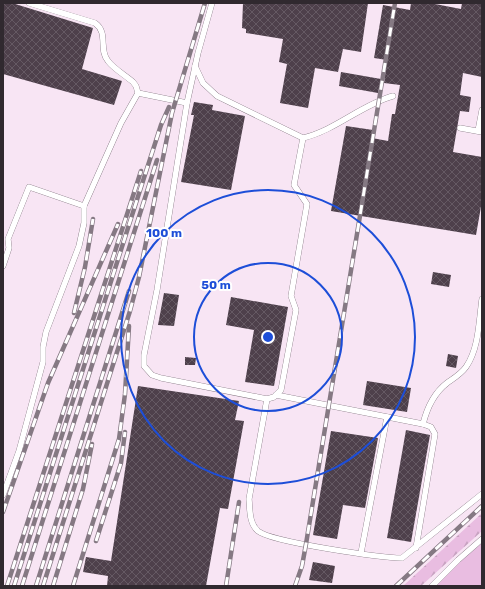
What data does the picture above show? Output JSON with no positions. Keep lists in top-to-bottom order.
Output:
{
  "rings": ["100 m", "50 m"]
}
